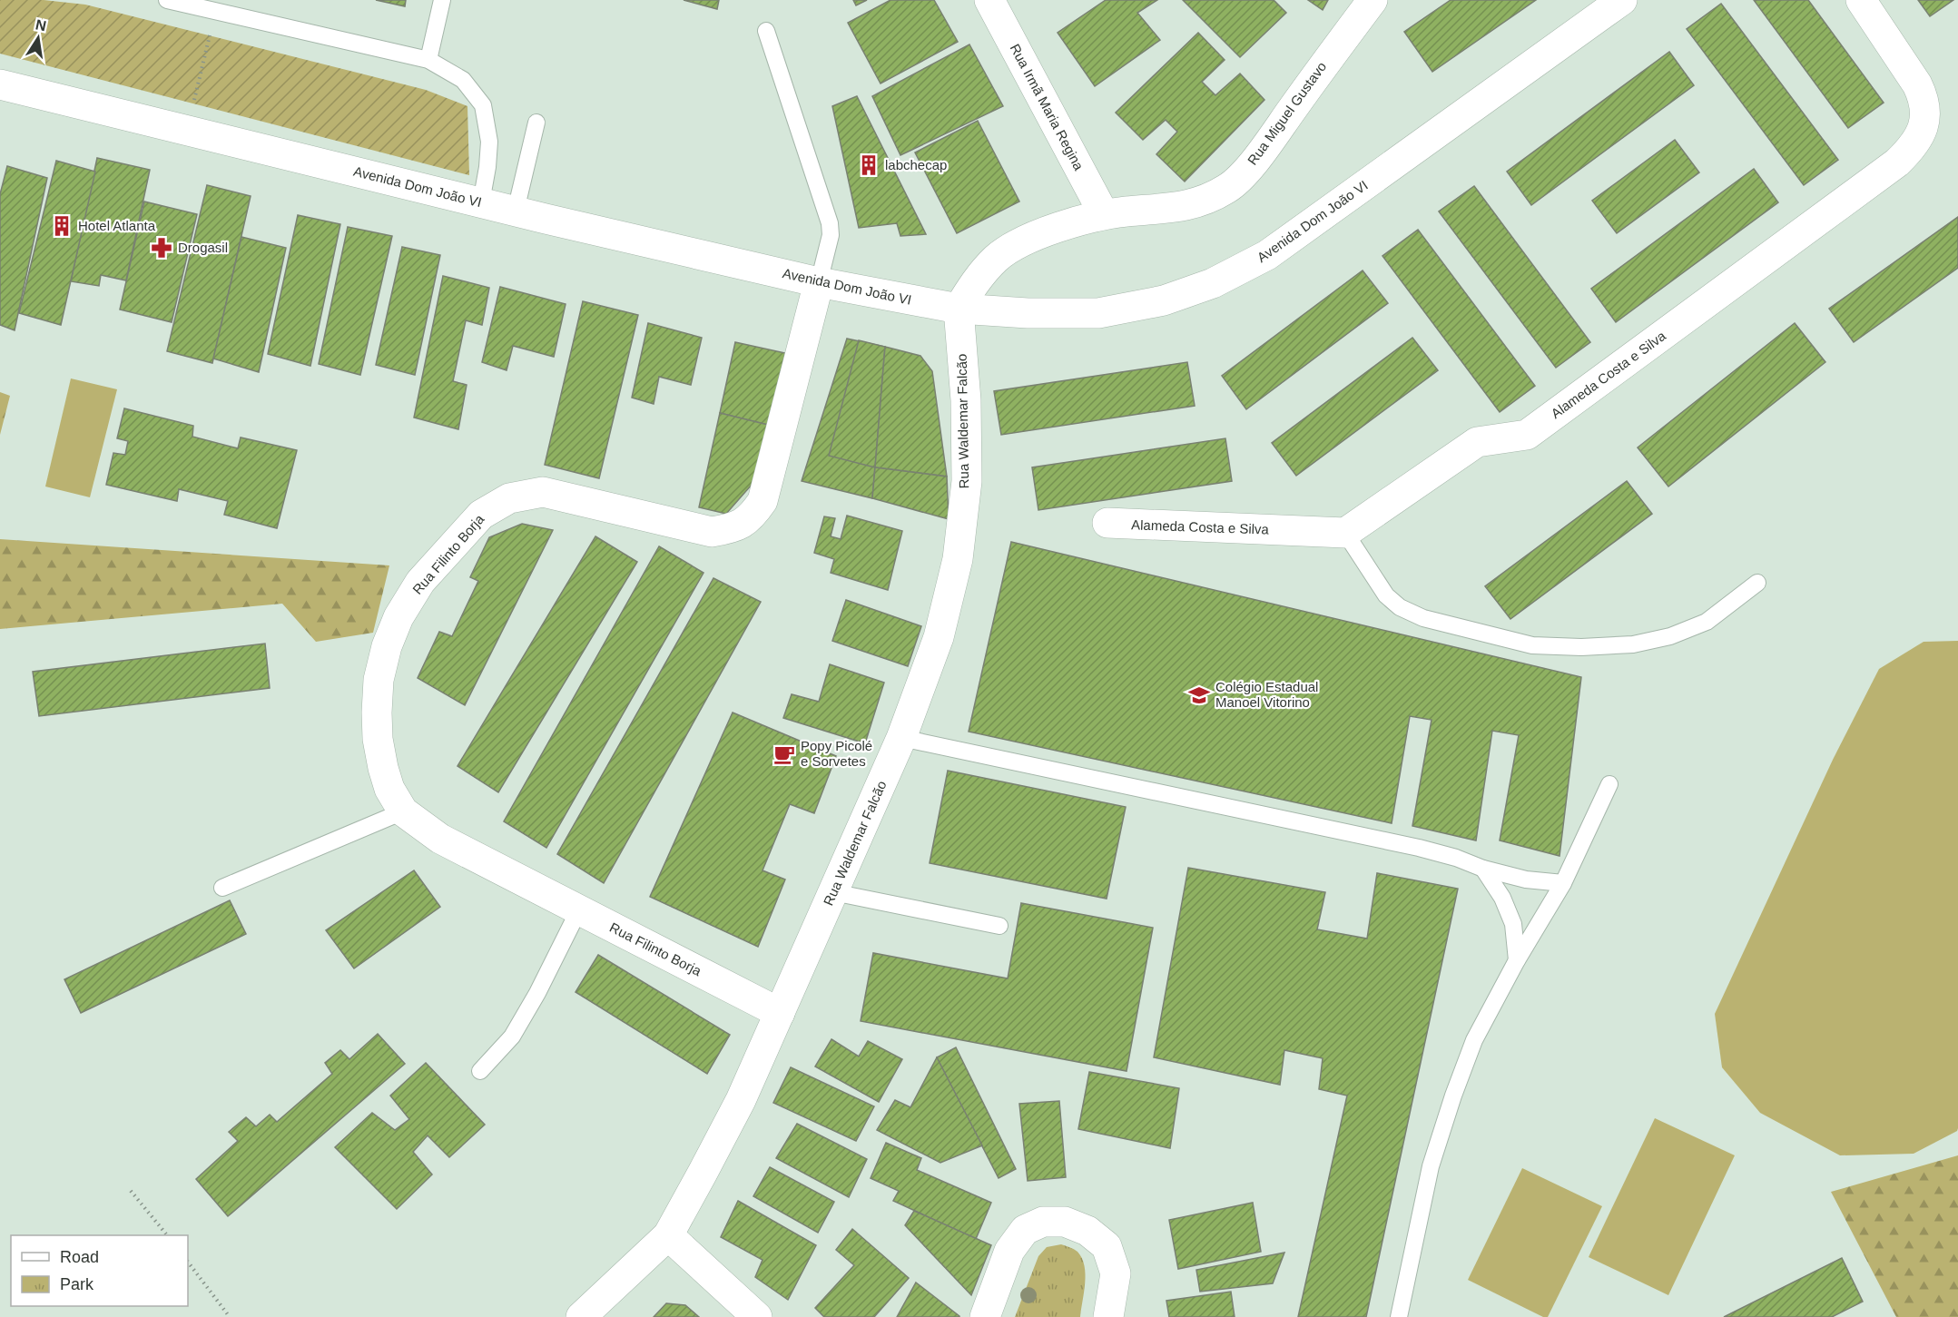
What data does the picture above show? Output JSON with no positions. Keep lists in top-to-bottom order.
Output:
{
  "streets": {
    "street": [
      "Rua Irmã Maria Regina",
      "Rua Miguel Gustavo",
      "Avenida Dom João VI",
      "Alameda Costa e Silva",
      "Rua Waldemar Falcão",
      "Rua Filinto Borja"
    ]
  },
  "crossings": [
    ["Rua Irmã Maria Regina", "Rua Miguel Gustavo"],
    ["Rua Miguel Gustavo", "Avenida Dom João VI"],
    ["Rua Miguel Gustavo", "Rua Waldemar Falcão"],
    ["Avenida Dom João VI", "Rua Waldemar Falcão"],
    ["Avenida Dom João VI", "Rua Filinto Borja"],
    ["Rua Waldemar Falcão", "Rua Filinto Borja"]
  ],
  "places": {
    "building": ["labchecap", "Hotel Atlanta"],
    "pharmacy": ["Drogasil"],
    "school or university": ["Colégio Estadual Manoel Vitorino"],
    "cafe": ["Popy Picolé e Sorvetes"]
  },
  "legend": ["Road", "Park"],
  "north": "top"
}
